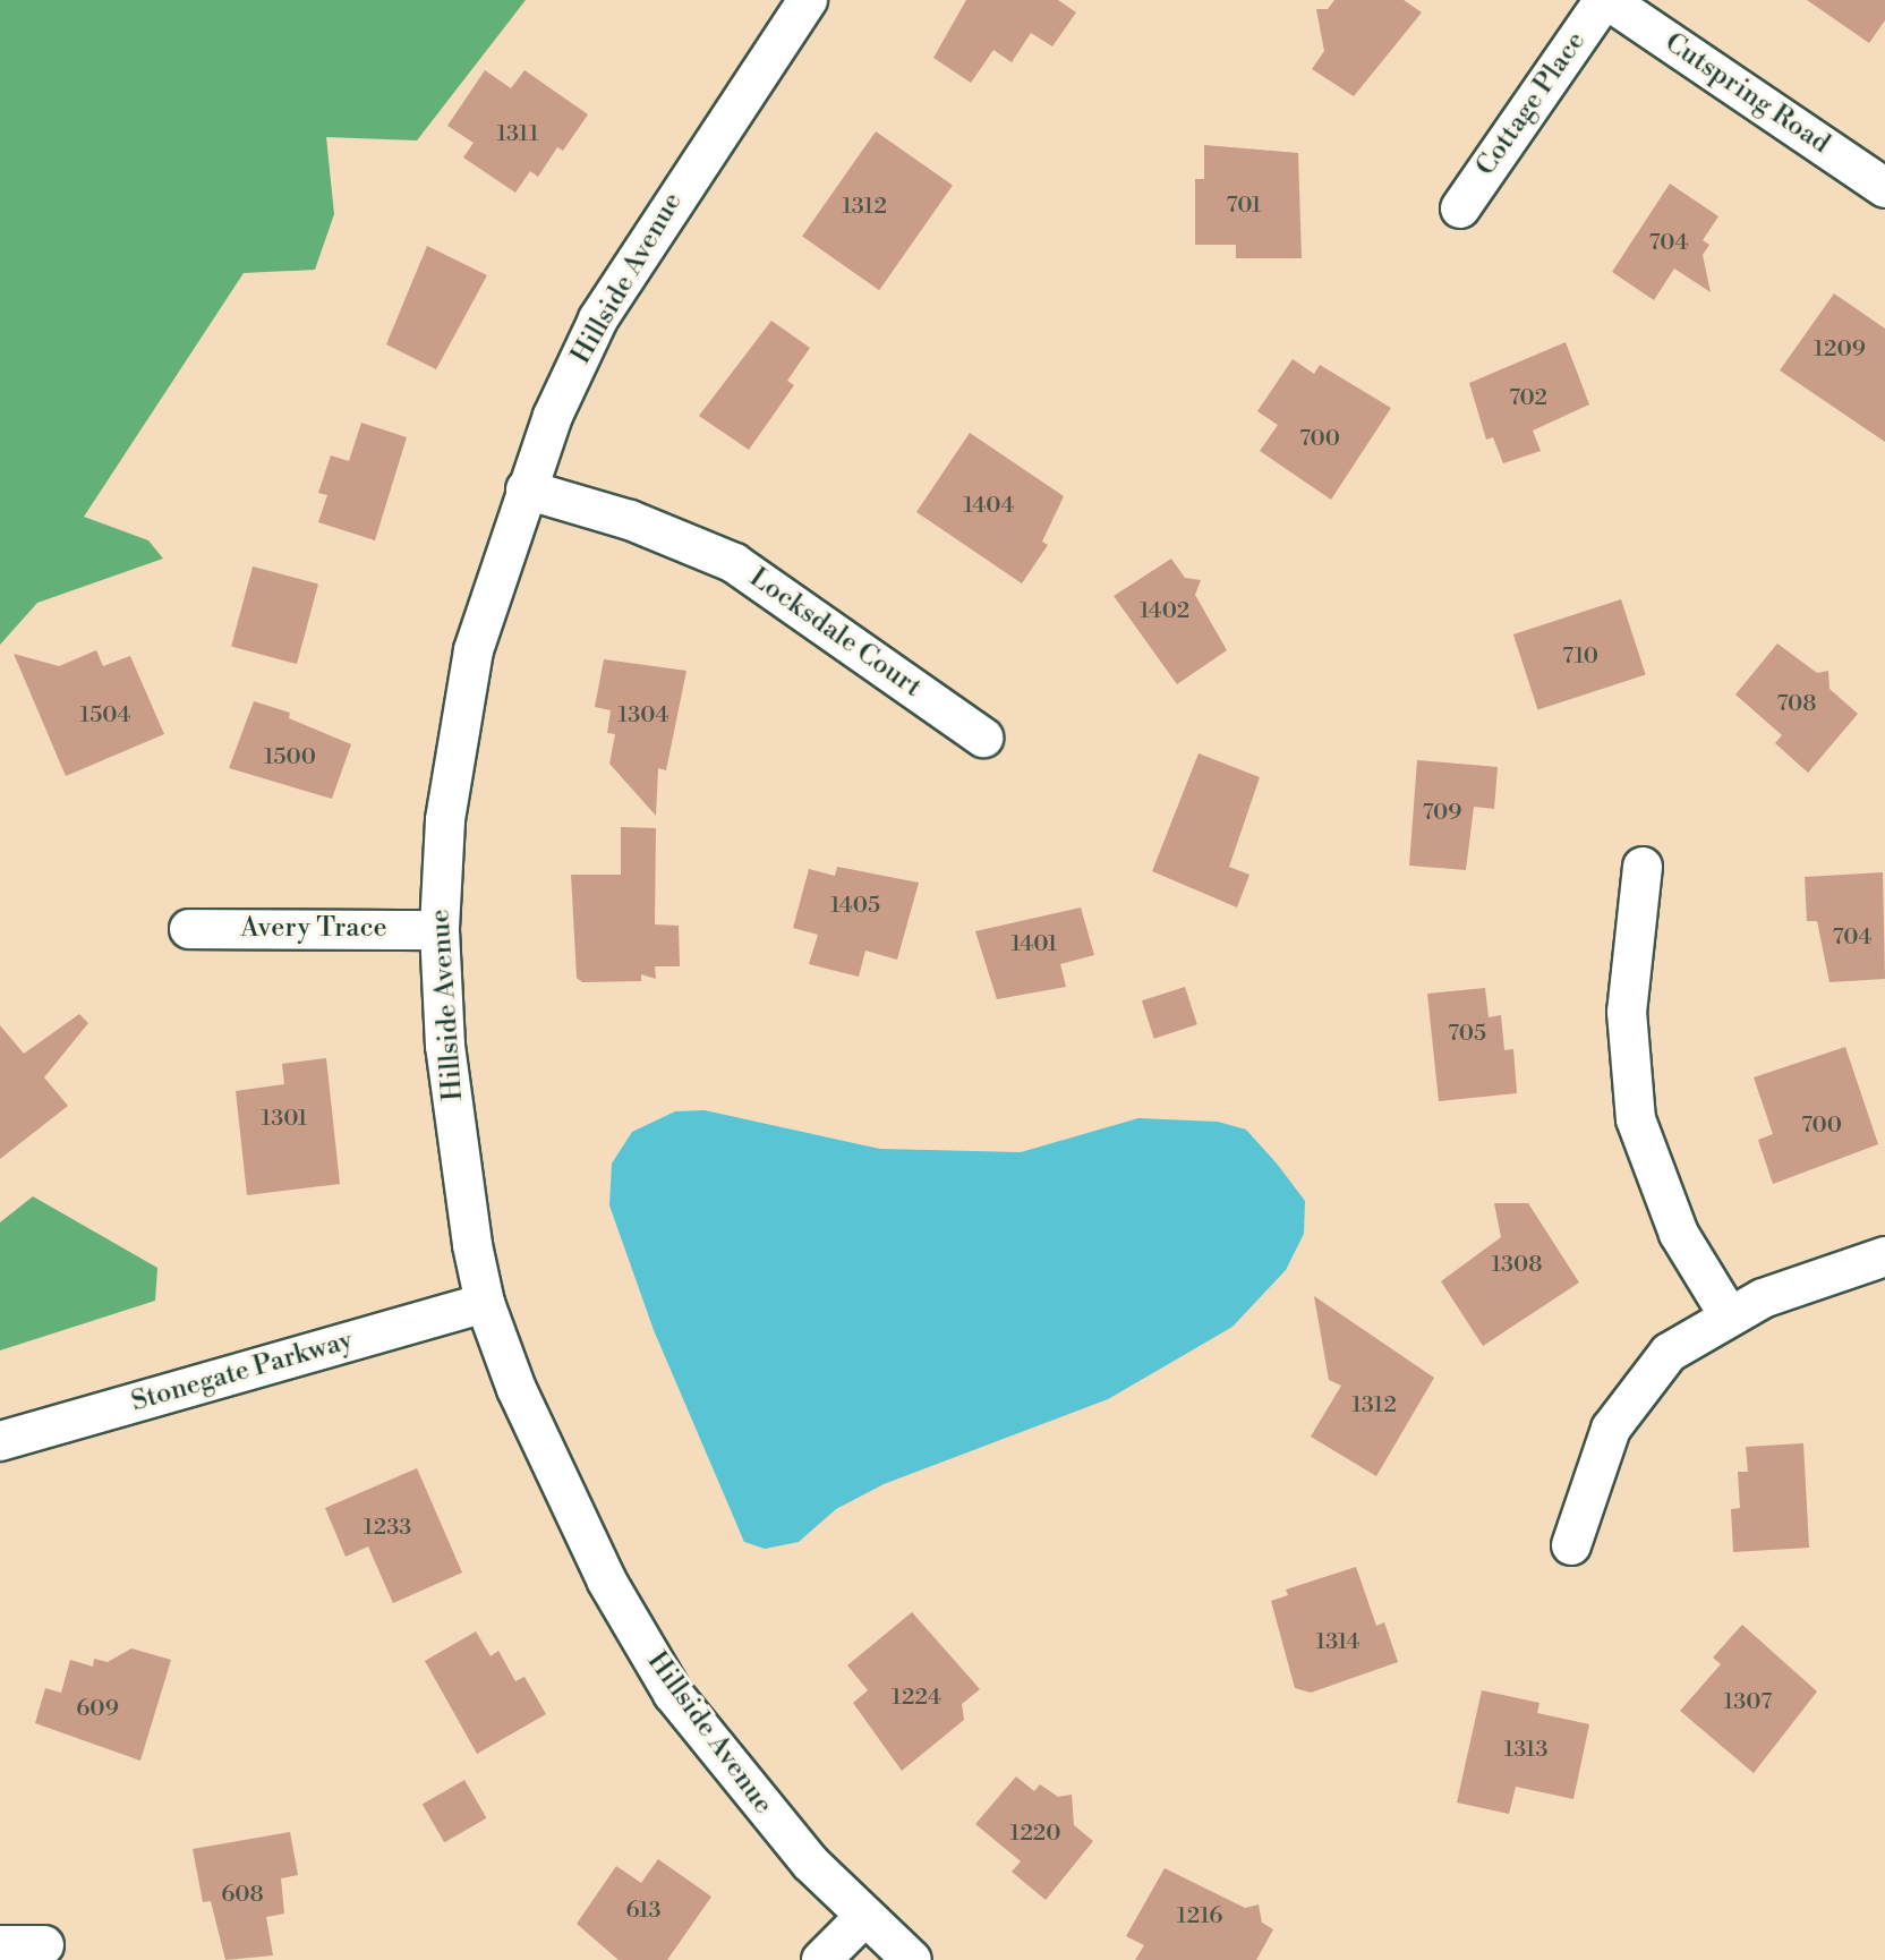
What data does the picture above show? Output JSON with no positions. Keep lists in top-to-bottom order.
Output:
{
  "streets": {
    "street": [
      "Cutspring Road",
      "Cottage Place",
      "Hillside Avenue",
      "Locksdale Court",
      "Avery Trace",
      "Stonegate Parkway"
    ]
  },
  "crossings": [
    ["Cutspring Road", "Cottage Place"],
    ["Hillside Avenue", "Locksdale Court"],
    ["Hillside Avenue", "Avery Trace"],
    ["Hillside Avenue", "Stonegate Parkway"]
  ],
  "house_numbers": [
    "1311",
    "701",
    "1312",
    "704",
    "1209",
    "702",
    "700",
    "1404",
    "1402",
    "710",
    "708",
    "1504",
    "1304",
    "1500",
    "709",
    "1405",
    "704",
    "1401",
    "705",
    "1301",
    "700",
    "1308",
    "1312",
    "1233",
    "1314",
    "1224",
    "1307",
    "609",
    "1313",
    "1220",
    "608",
    "613",
    "1216"
  ]
}
